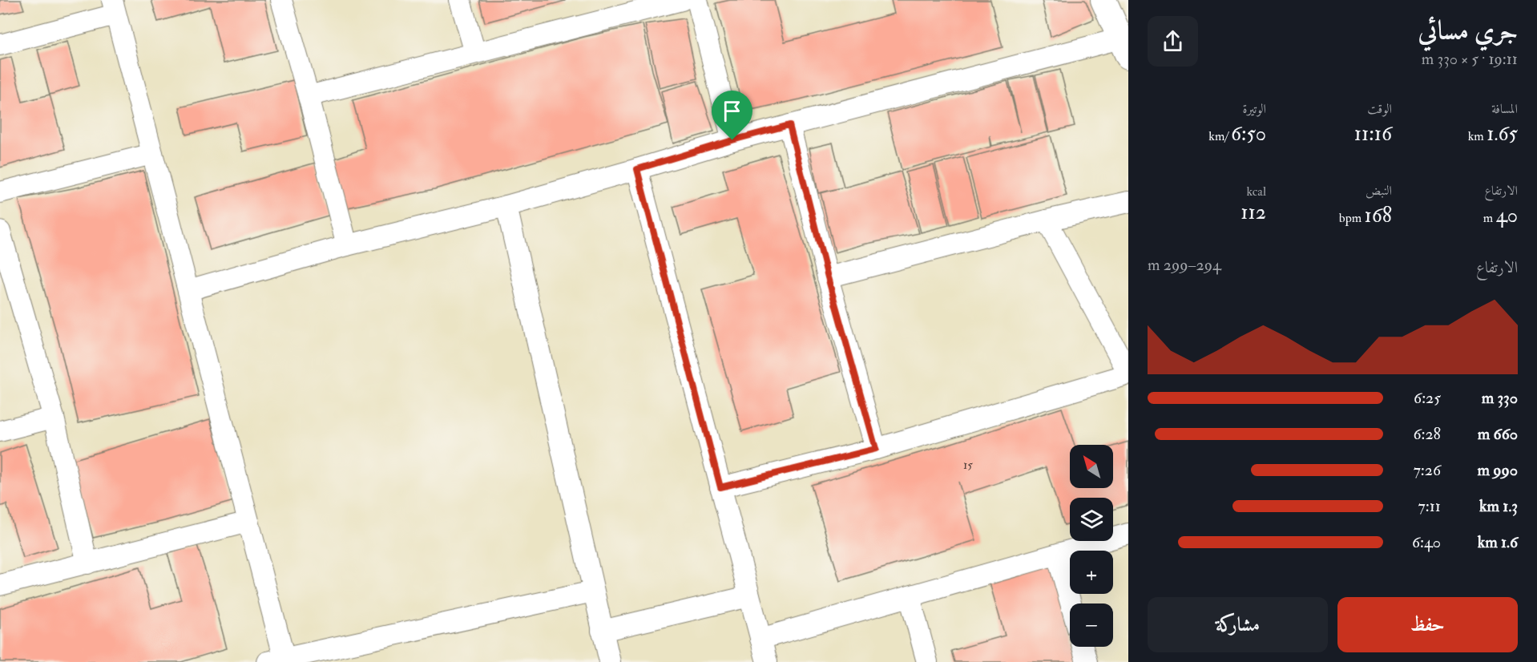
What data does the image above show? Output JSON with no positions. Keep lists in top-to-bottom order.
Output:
{
  "house_numbers": ["15"],
  "north": "top left",
  "page": {
    "heading": ["جري مسائي", "19:11 · 5 × 330 m"],
    "stats": [
      ["المسافة", "1.65 km"],
      ["الوقت", "11:16"],
      ["الوتيرة", "6:50 /km"],
      ["الارتفاع", "40 m"],
      ["النبض", "168 bpm"],
      ["kcal", "112"]
    ],
    "chart": ["الارتفاع", "294–299 m"],
    "list": [
      {
        "name": "330 m",
        "note": "6:25"
      },
      {
        "name": "660 m",
        "note": "6:28"
      },
      {
        "name": "990 m",
        "note": "7:26"
      },
      {
        "name": "1.3 km",
        "note": "7:11"
      },
      {
        "name": "1.6 km",
        "note": "6:40"
      }
    ],
    "map_buttons": ["+", "−"],
    "buttons": ["حفظ", "مشاركة"]
  }
}
